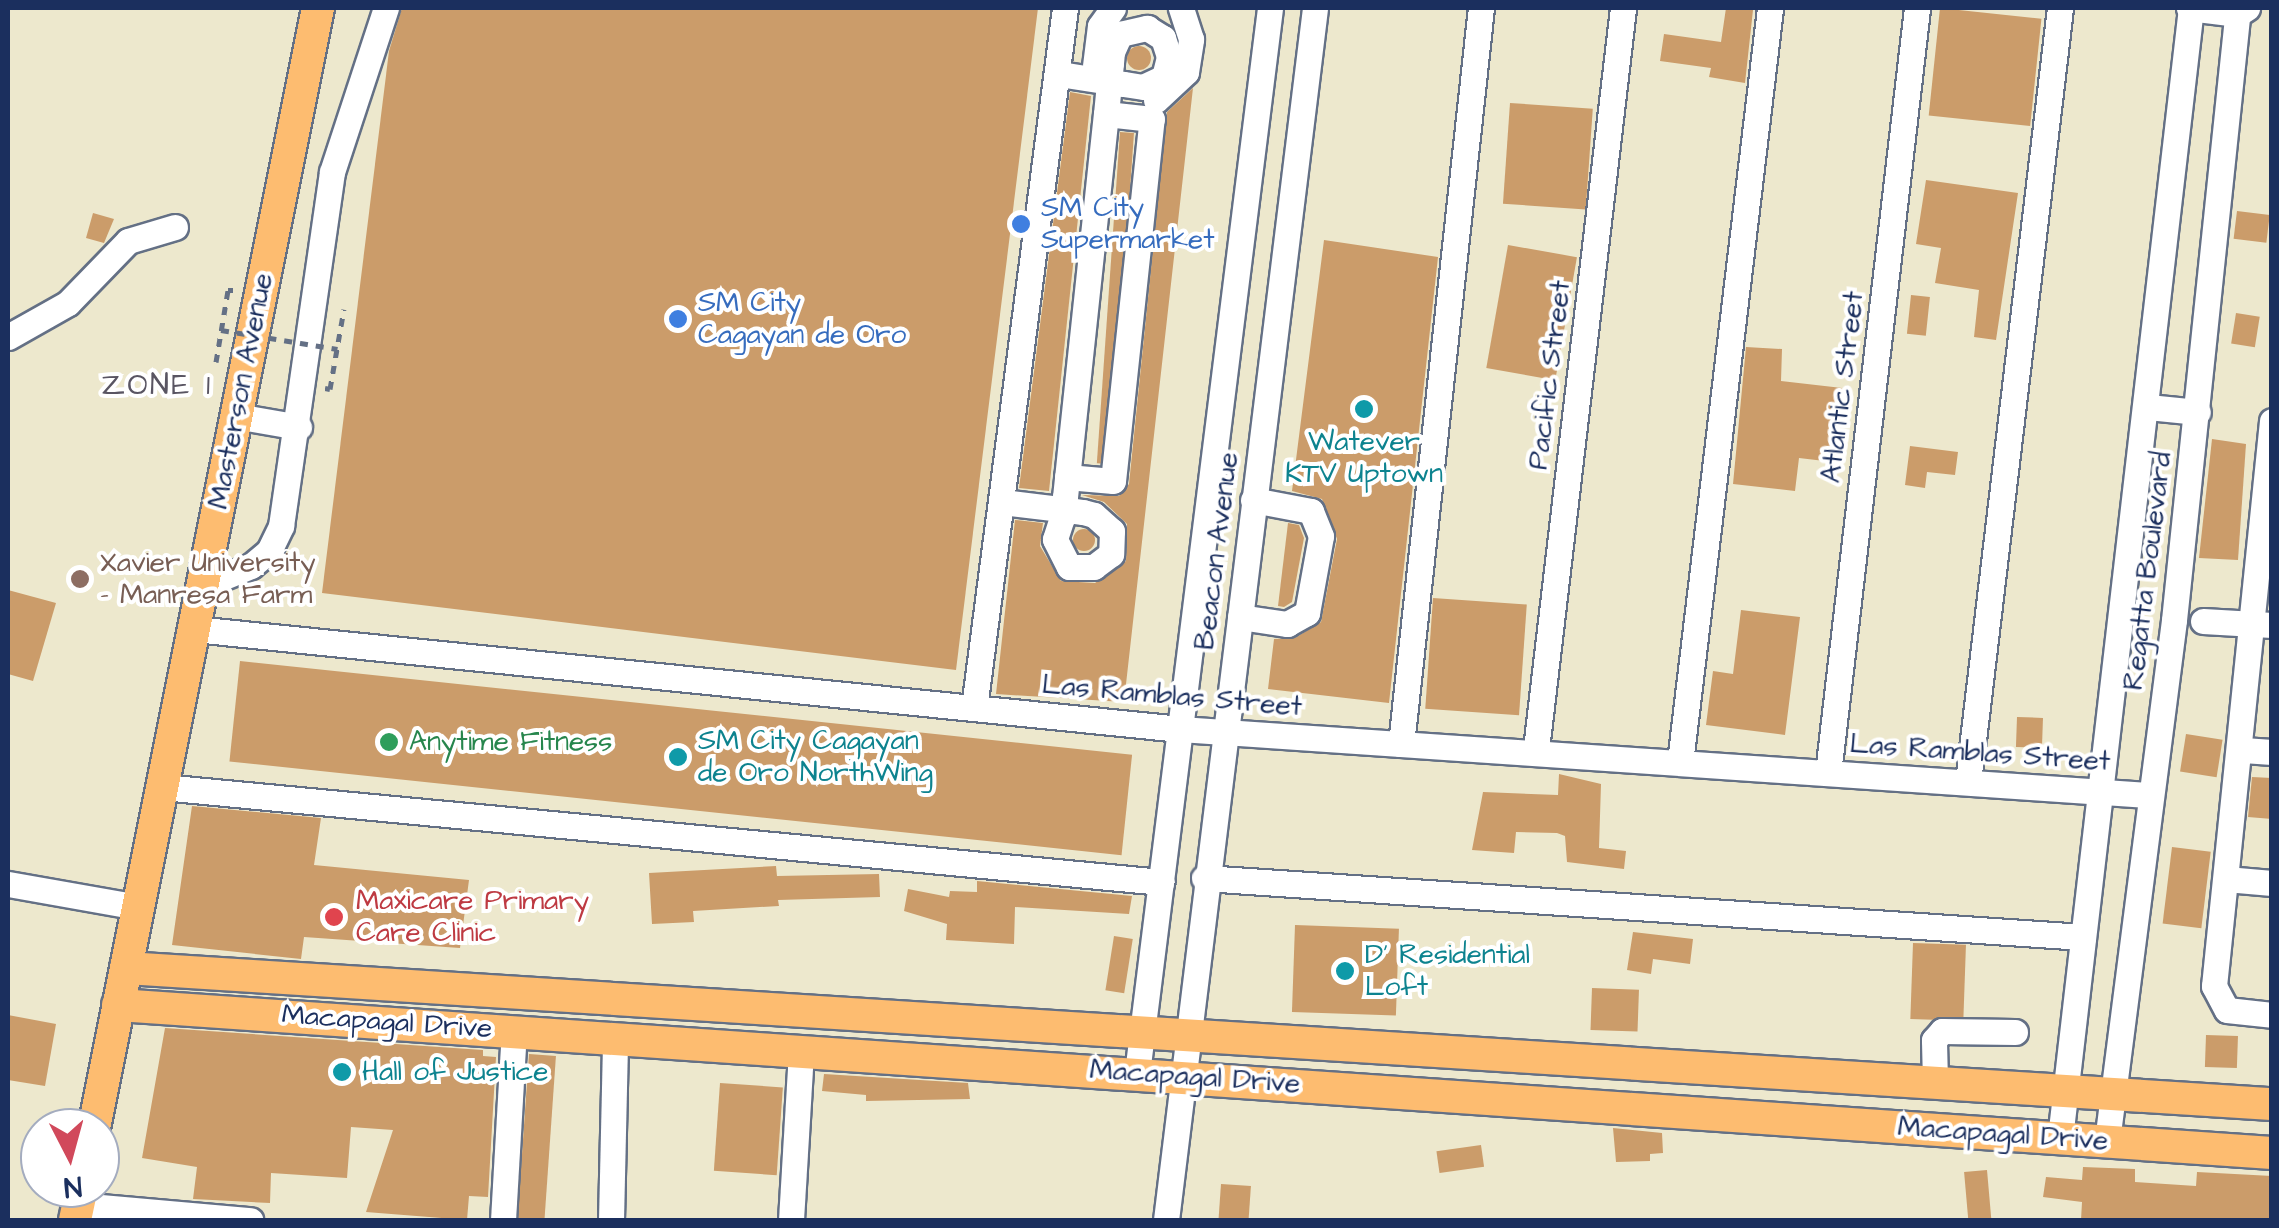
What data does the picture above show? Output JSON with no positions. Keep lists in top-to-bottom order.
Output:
{
  "streets": {
    "main road": ["Masterson Avenue", "Macapagal Drive"],
    "street": [
      "Pacific Street",
      "Atlantic Street",
      "Beacon Avenue",
      "Regatta Boulevard",
      "Las Ramblas Street"
    ]
  },
  "crossings": [
    ["Pacific Street", "Las Ramblas Street"],
    ["Atlantic Street", "Las Ramblas Street"],
    ["Masterson Avenue", "Las Ramblas Street"],
    ["Masterson Avenue", "Macapagal Drive"],
    ["Beacon Avenue", "Las Ramblas Street"],
    ["Beacon Avenue", "Macapagal Drive"],
    ["Regatta Boulevard", "Las Ramblas Street"],
    ["Regatta Boulevard", "Macapagal Drive"]
  ],
  "districts": ["ZONE 1"],
  "places": [
    "SM City Supermarket",
    "SM City Cagayan de Oro",
    "Watever KTV Uptown",
    "Xavier University - Manresa Farm",
    "Anytime Fitness",
    "SM City Cagayan de Oro NorthWing",
    "Maxicare Primary Care Clinic",
    "D' Residential Loft",
    "Hall of Justice"
  ],
  "north": "bottom"
}
